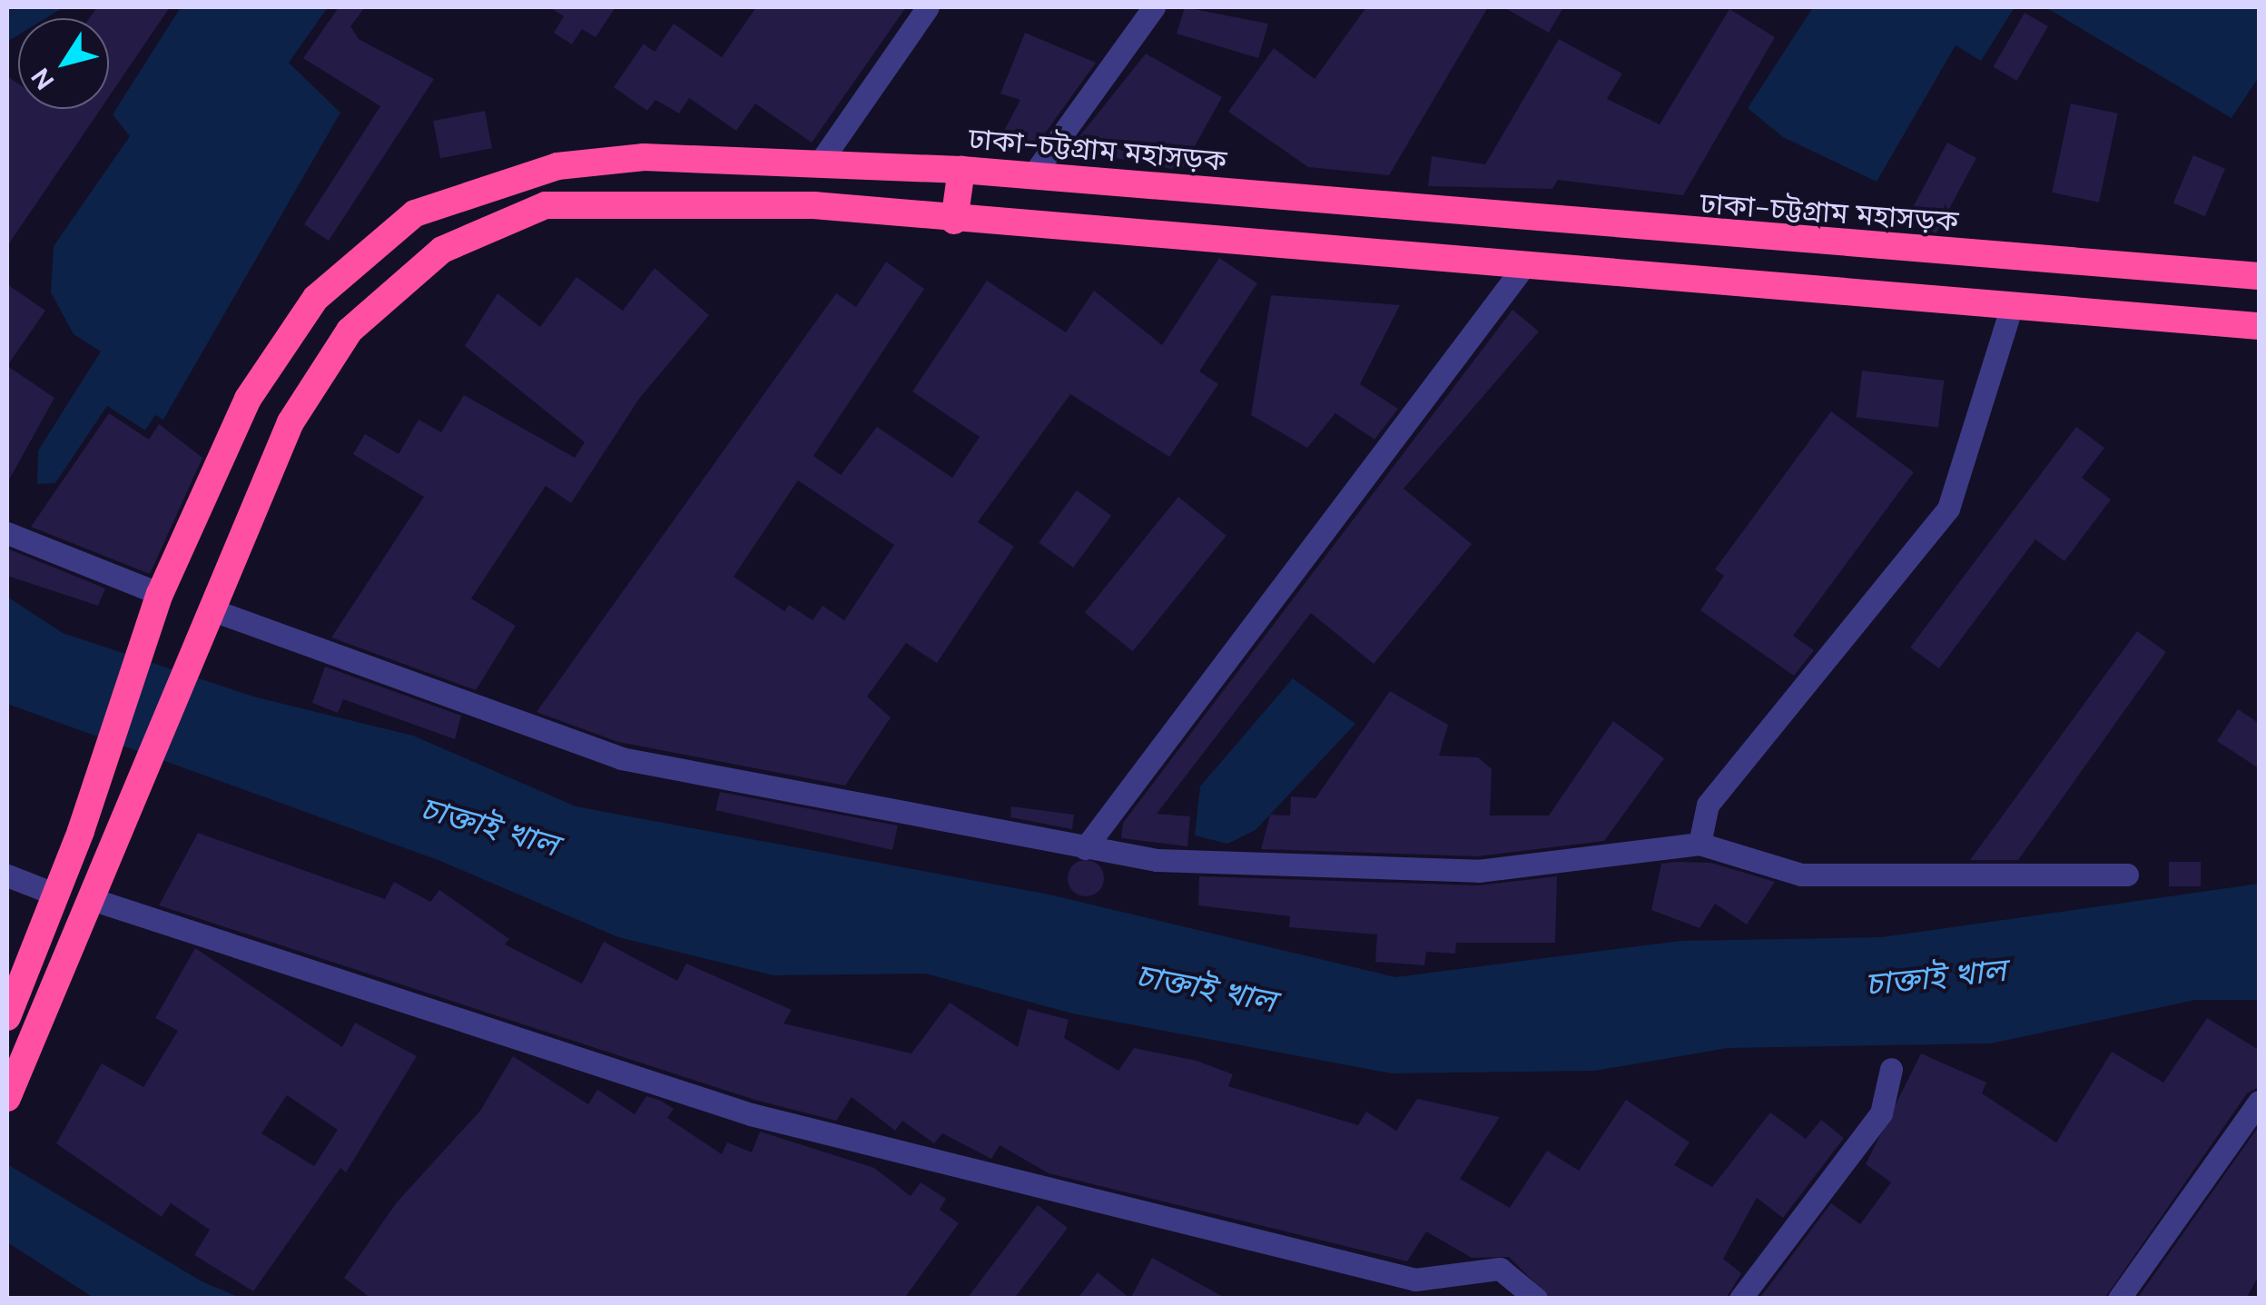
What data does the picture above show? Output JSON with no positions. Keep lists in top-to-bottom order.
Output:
{
  "streets": {
    "highway": ["ঢাকা-চট্টগ্রাম মহাসড়ক"]
  },
  "water": ["চাক্তাই খাল"],
  "north": "bottom left"
}
